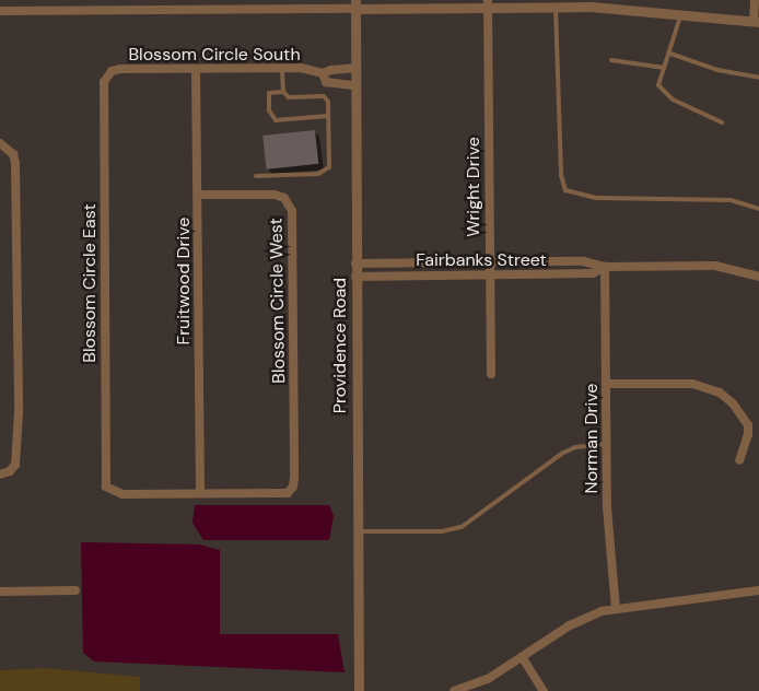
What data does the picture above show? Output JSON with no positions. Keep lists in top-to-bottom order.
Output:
{
  "streets": {
    "street": [
      "Blossom Circle South",
      "Wright Drive",
      "Fairbanks Street",
      "Fruitwood Drive",
      "Blossom Circle East",
      "Blossom Circle West",
      "Providence Road",
      "Norman Drive"
    ]
  },
  "crossings": [
    ["Blossom Circle South", "Fruitwood Drive"],
    ["Blossom Circle South", "Blossom Circle East"],
    ["Blossom Circle South", "Providence Road"],
    ["Wright Drive", "Fairbanks Street"],
    ["Fairbanks Street", "Providence Road"],
    ["Fairbanks Street", "Norman Drive"],
    ["Fruitwood Drive", "Blossom Circle East"],
    ["Fruitwood Drive", "Blossom Circle West"],
    ["Blossom Circle East", "Blossom Circle West"]
  ]
}
